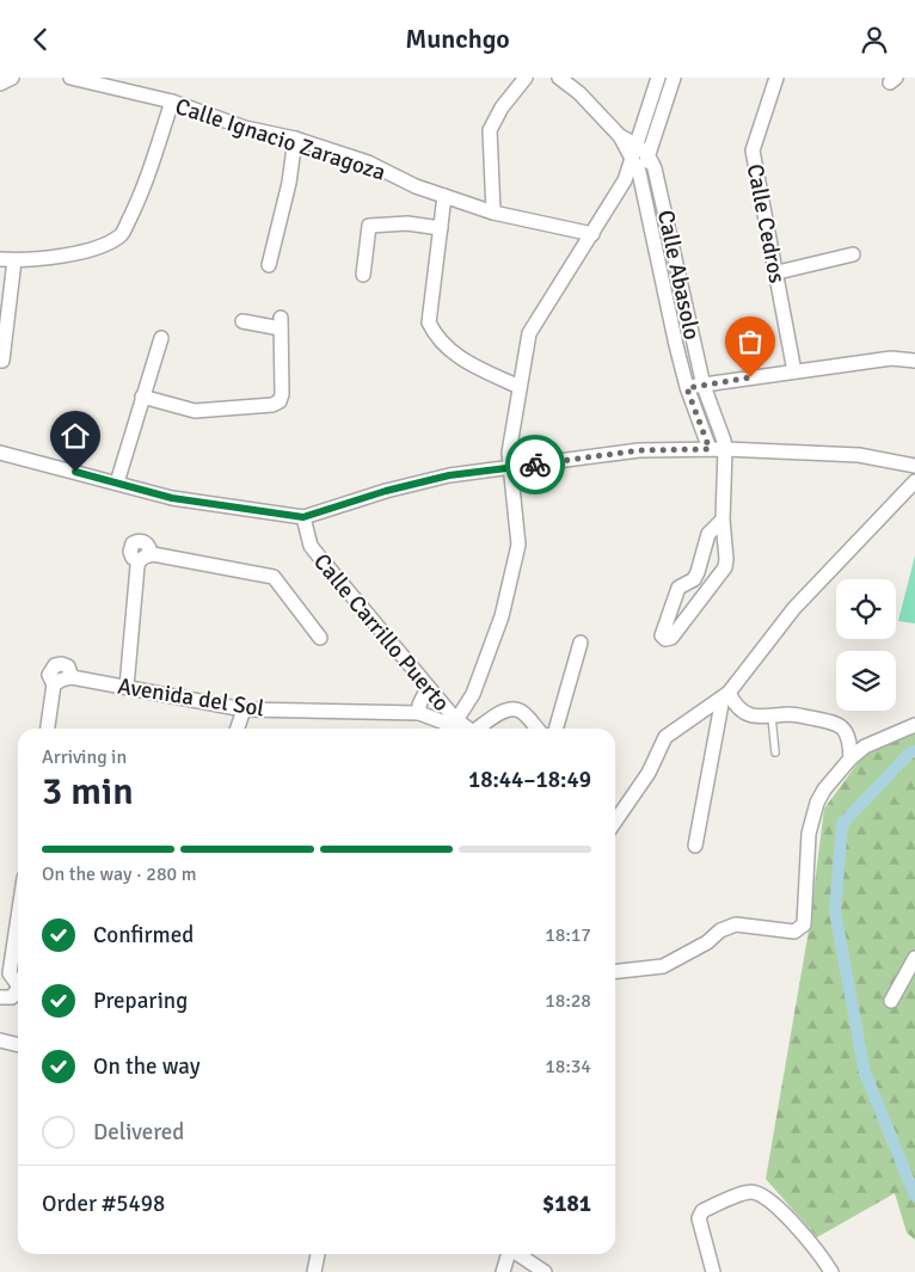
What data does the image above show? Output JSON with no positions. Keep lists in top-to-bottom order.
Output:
{
  "streets": {
    "street": [
      "Calle Ignacio Zaragoza",
      "Calle Cedros",
      "Calle Abasolo",
      "Calle Carrillo Puerto",
      "Avenida del Sol"
    ]
  },
  "crossings": [
    ["Calle Carrillo Puerto", "Avenida del Sol"]
  ],
  "page": {
    "header": "Munchgo",
    "heading": ["3 min", "Arriving in", "18:44–18:49"],
    "panel": ["Order #5498", "$181"],
    "bar": "On the way · 280 m",
    "list": [
      ["Confirmed", "18:17"],
      ["Preparing", "18:28"],
      ["On the way", "18:34"],
      "Delivered"
    ]
  }
}
